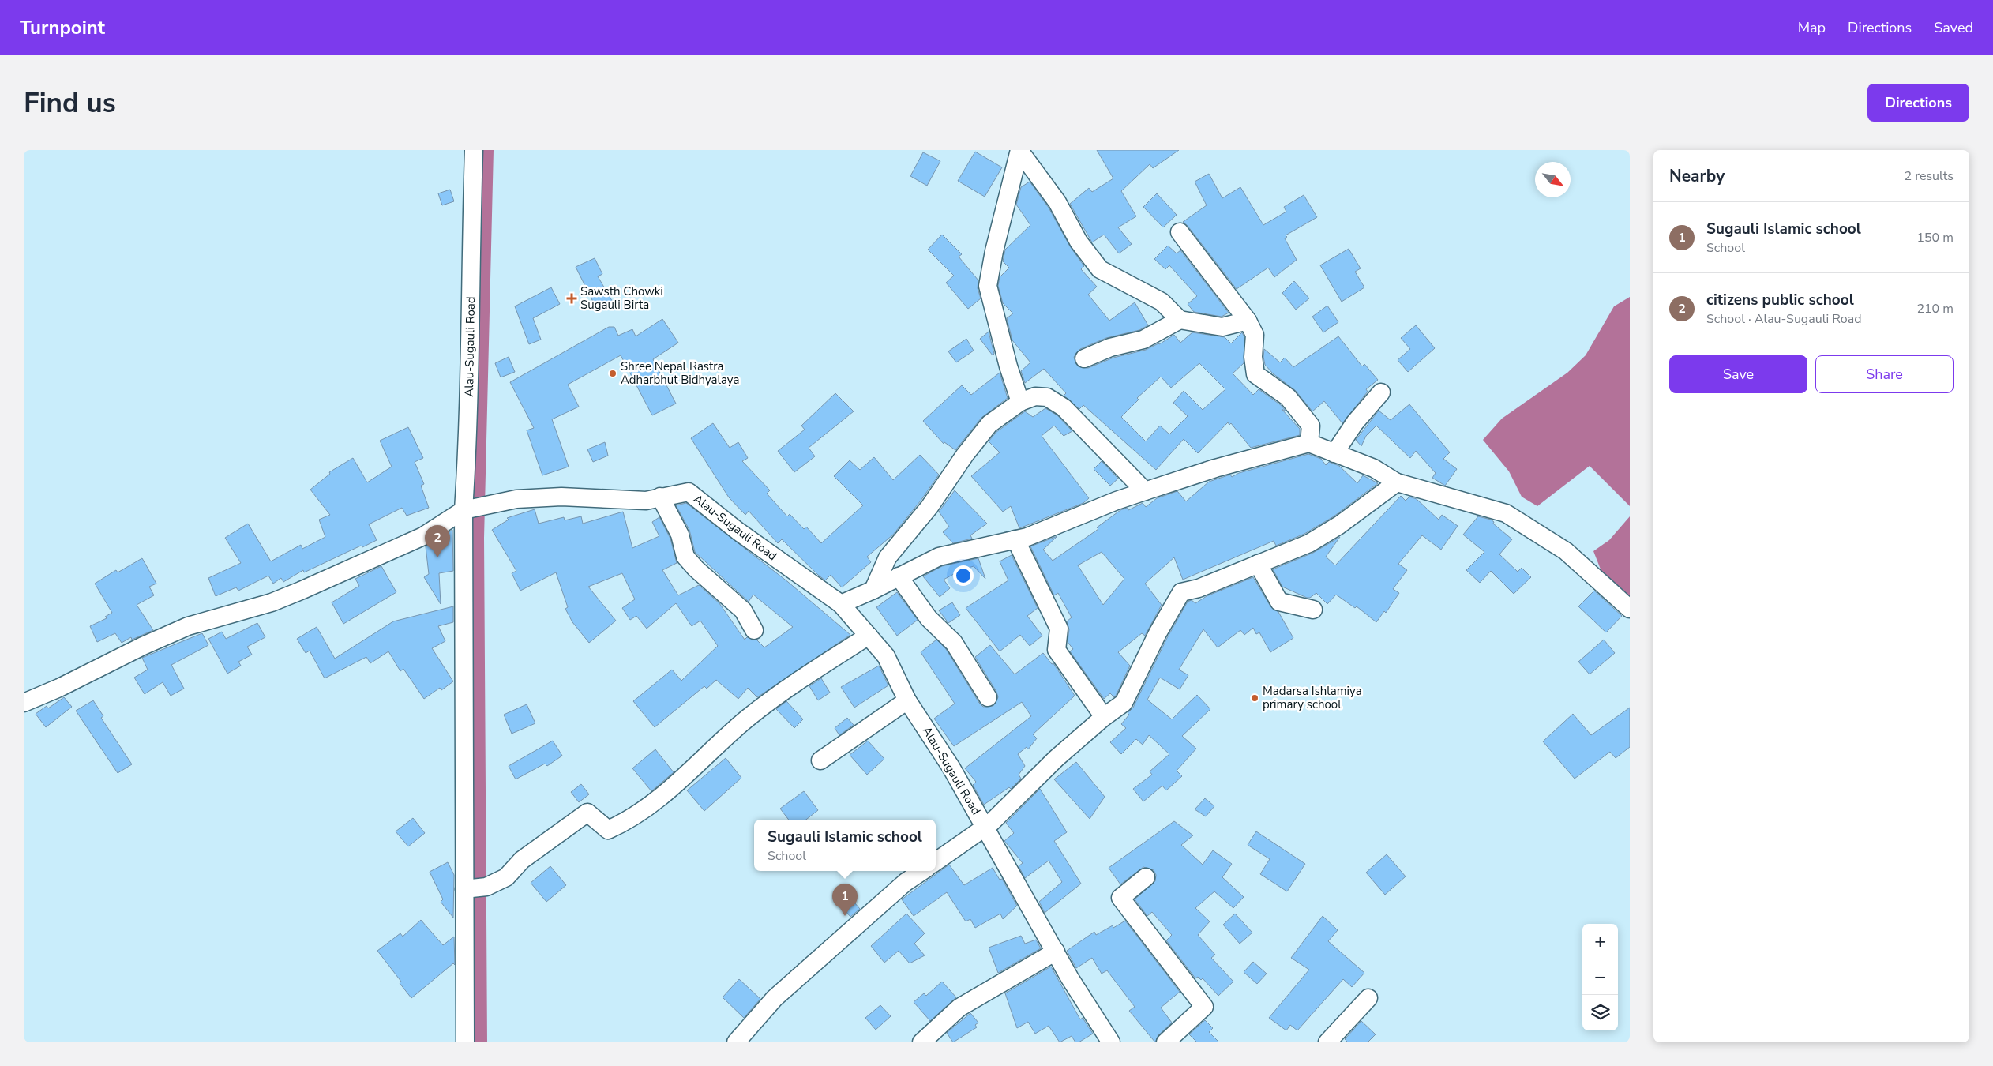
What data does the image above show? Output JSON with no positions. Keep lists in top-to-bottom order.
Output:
{
  "streets": {
    "street": ["Alau-Sugauli Road"]
  },
  "places": {
    "health": ["Sawsth Chowki Sugauli Birta"],
    "other": ["Shree Nepal Rastra Adharbhut Bidhyalaya", "Madarsa Ishlamiya primary school"]
  },
  "north": "bottom right",
  "page": {
    "header": "Turnpoint",
    "nav": ["Map", "Directions", "Saved"],
    "buttons": [
      "Directions",
      ["Save", "Share"]
    ],
    "title": "Find us",
    "heading": ["Nearby", "2 results"],
    "list": [
      {
        "mark": "1",
        "name": "Sugauli Islamic school",
        "note": "School",
        "value": "150 m"
      },
      {
        "mark": "2",
        "name": "citizens public school",
        "note": "School · Alau-Sugauli Road",
        "value": "210 m"
      }
    ],
    "pins": ["2", "1"],
    "popup": ["Sugauli Islamic school", "School"],
    "map_buttons": ["+", "−"]
  }
}
